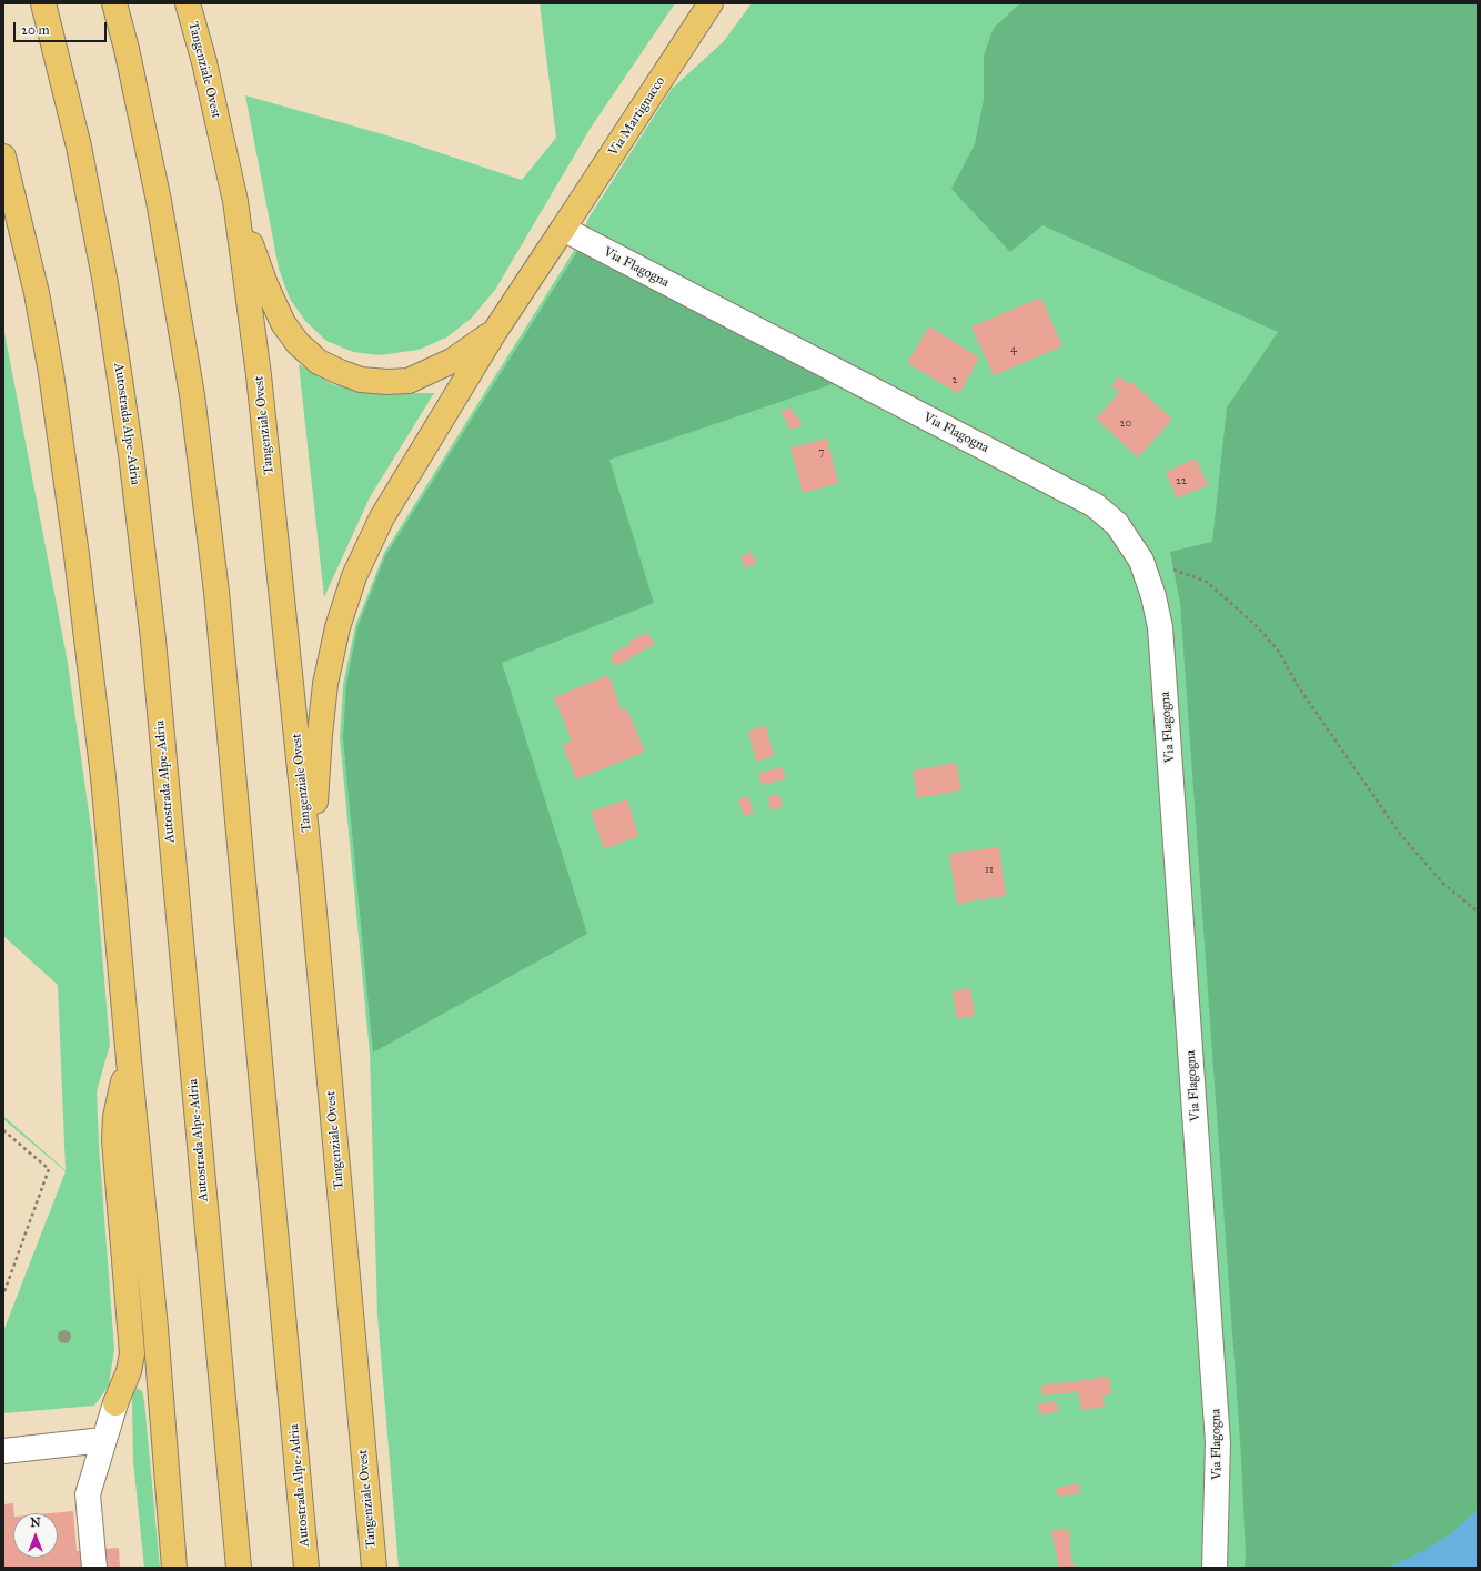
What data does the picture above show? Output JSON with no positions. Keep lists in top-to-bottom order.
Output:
{
  "streets": {
    "main road": ["Tangenziale Ovest", "Via Martignacco", "Autostrada Alpe-Adria"],
    "street": ["Via Flagogna"]
  },
  "crossings": [
    ["Tangenziale Ovest", "Via Martignacco"],
    ["Via Martignacco", "Via Flagogna"]
  ],
  "house_numbers": [
    "4",
    "2",
    "20",
    "7",
    "22",
    "11"
  ],
  "scale_bar": "20 m",
  "north": "top"
}
